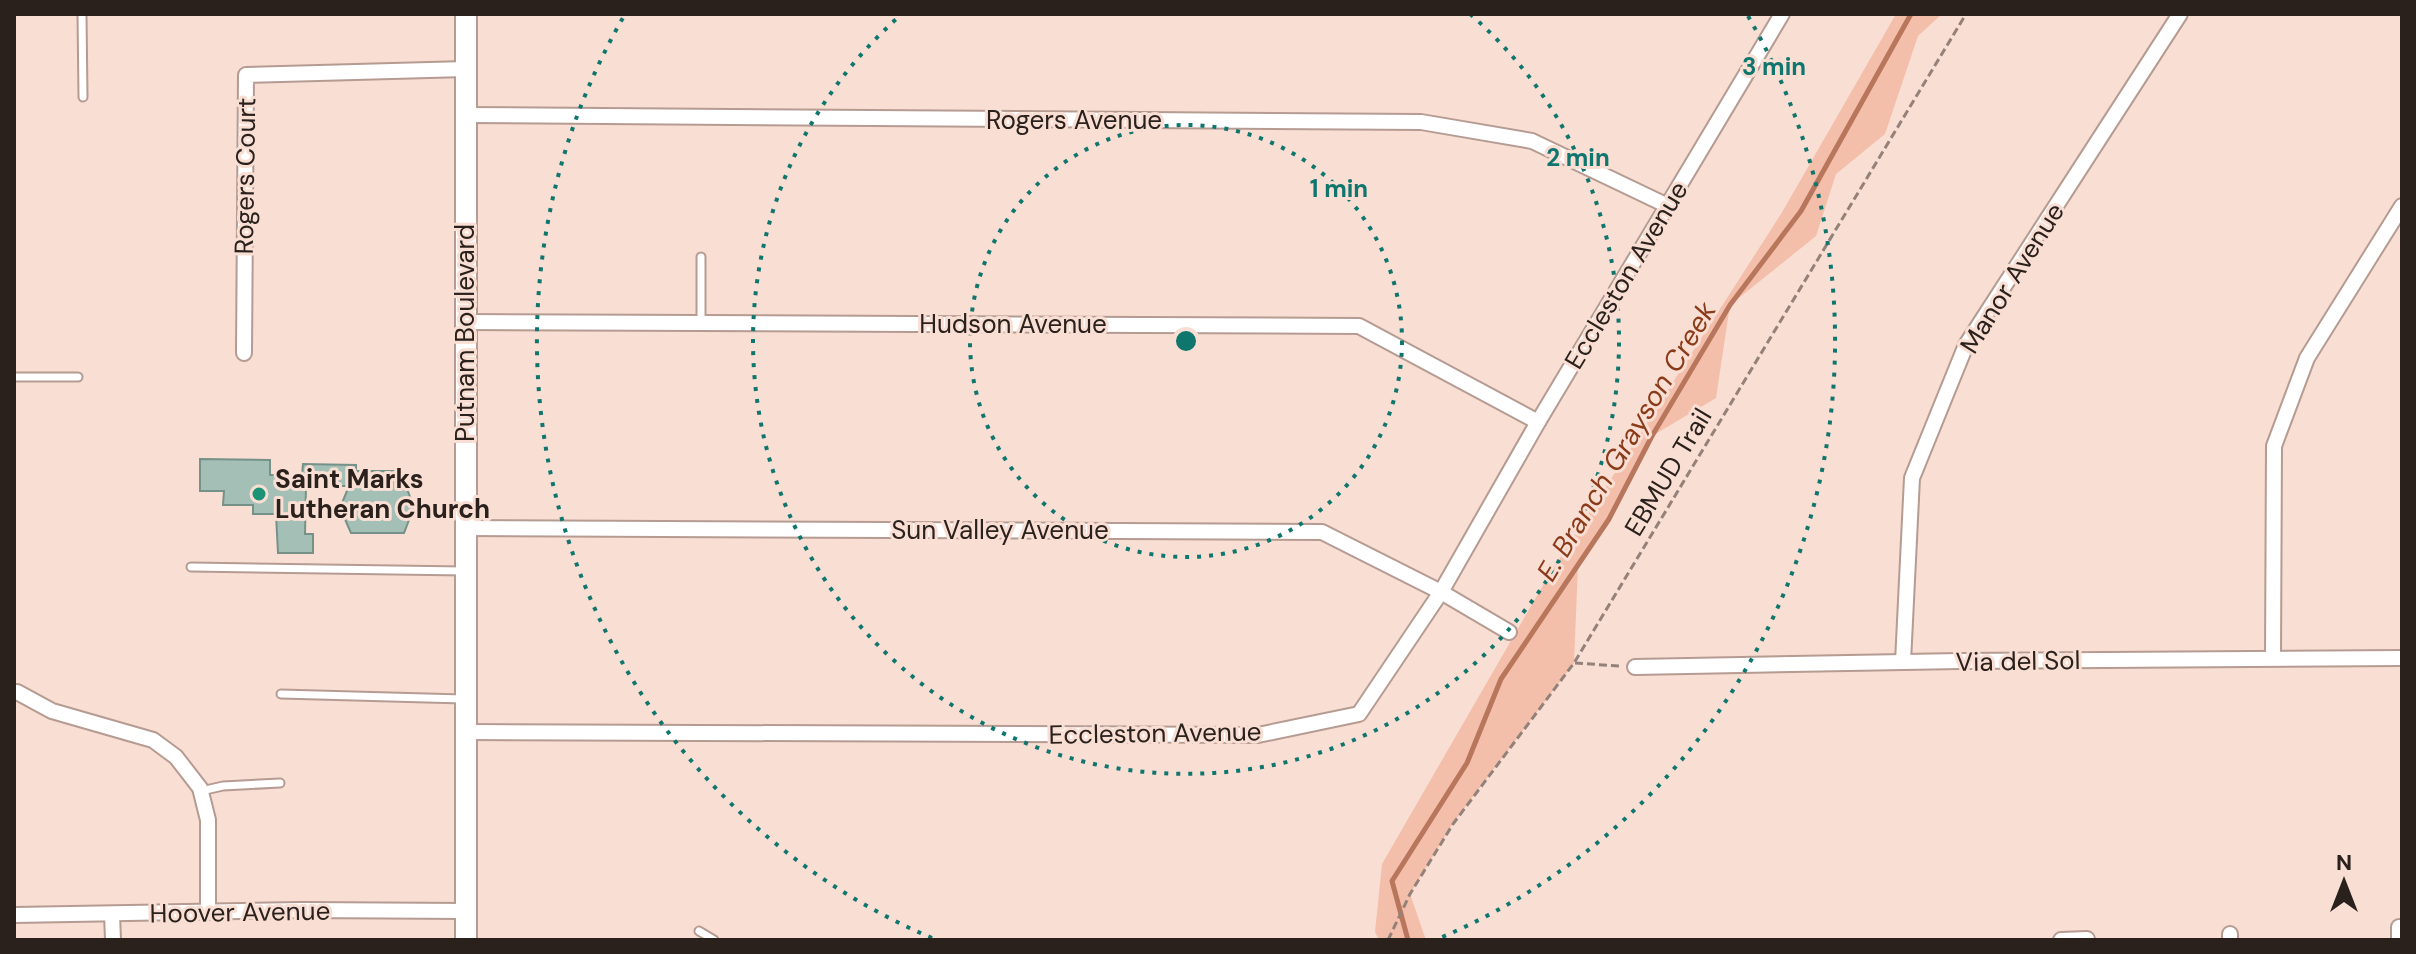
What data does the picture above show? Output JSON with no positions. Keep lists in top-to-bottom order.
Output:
{
  "streets": {
    "street": [
      "Rogers Avenue",
      "Rogers Court",
      "Eccleston Avenue",
      "Manor Avenue",
      "Hudson Avenue",
      "Putnam Boulevard",
      "Sun Valley Avenue",
      "Via del Sol",
      "Hoover Avenue"
    ],
    "path": ["EBMUD Trail"]
  },
  "crossings": [
    ["Rogers Avenue", "Eccleston Avenue"],
    ["Rogers Avenue", "Putnam Boulevard"],
    ["Rogers Court", "Putnam Boulevard"],
    ["Eccleston Avenue", "Hudson Avenue"],
    ["Eccleston Avenue", "Putnam Boulevard"],
    ["Eccleston Avenue", "Sun Valley Avenue"],
    ["Manor Avenue", "Via del Sol"],
    ["Hudson Avenue", "Putnam Boulevard"],
    ["Putnam Boulevard", "Sun Valley Avenue"],
    ["Putnam Boulevard", "Hoover Avenue"]
  ],
  "water": ["E. Branch Grayson Creek"],
  "places": ["Saint Marks Lutheran Church"],
  "north": "top",
  "rings": ["3 min", "2 min", "1 min"]
}
